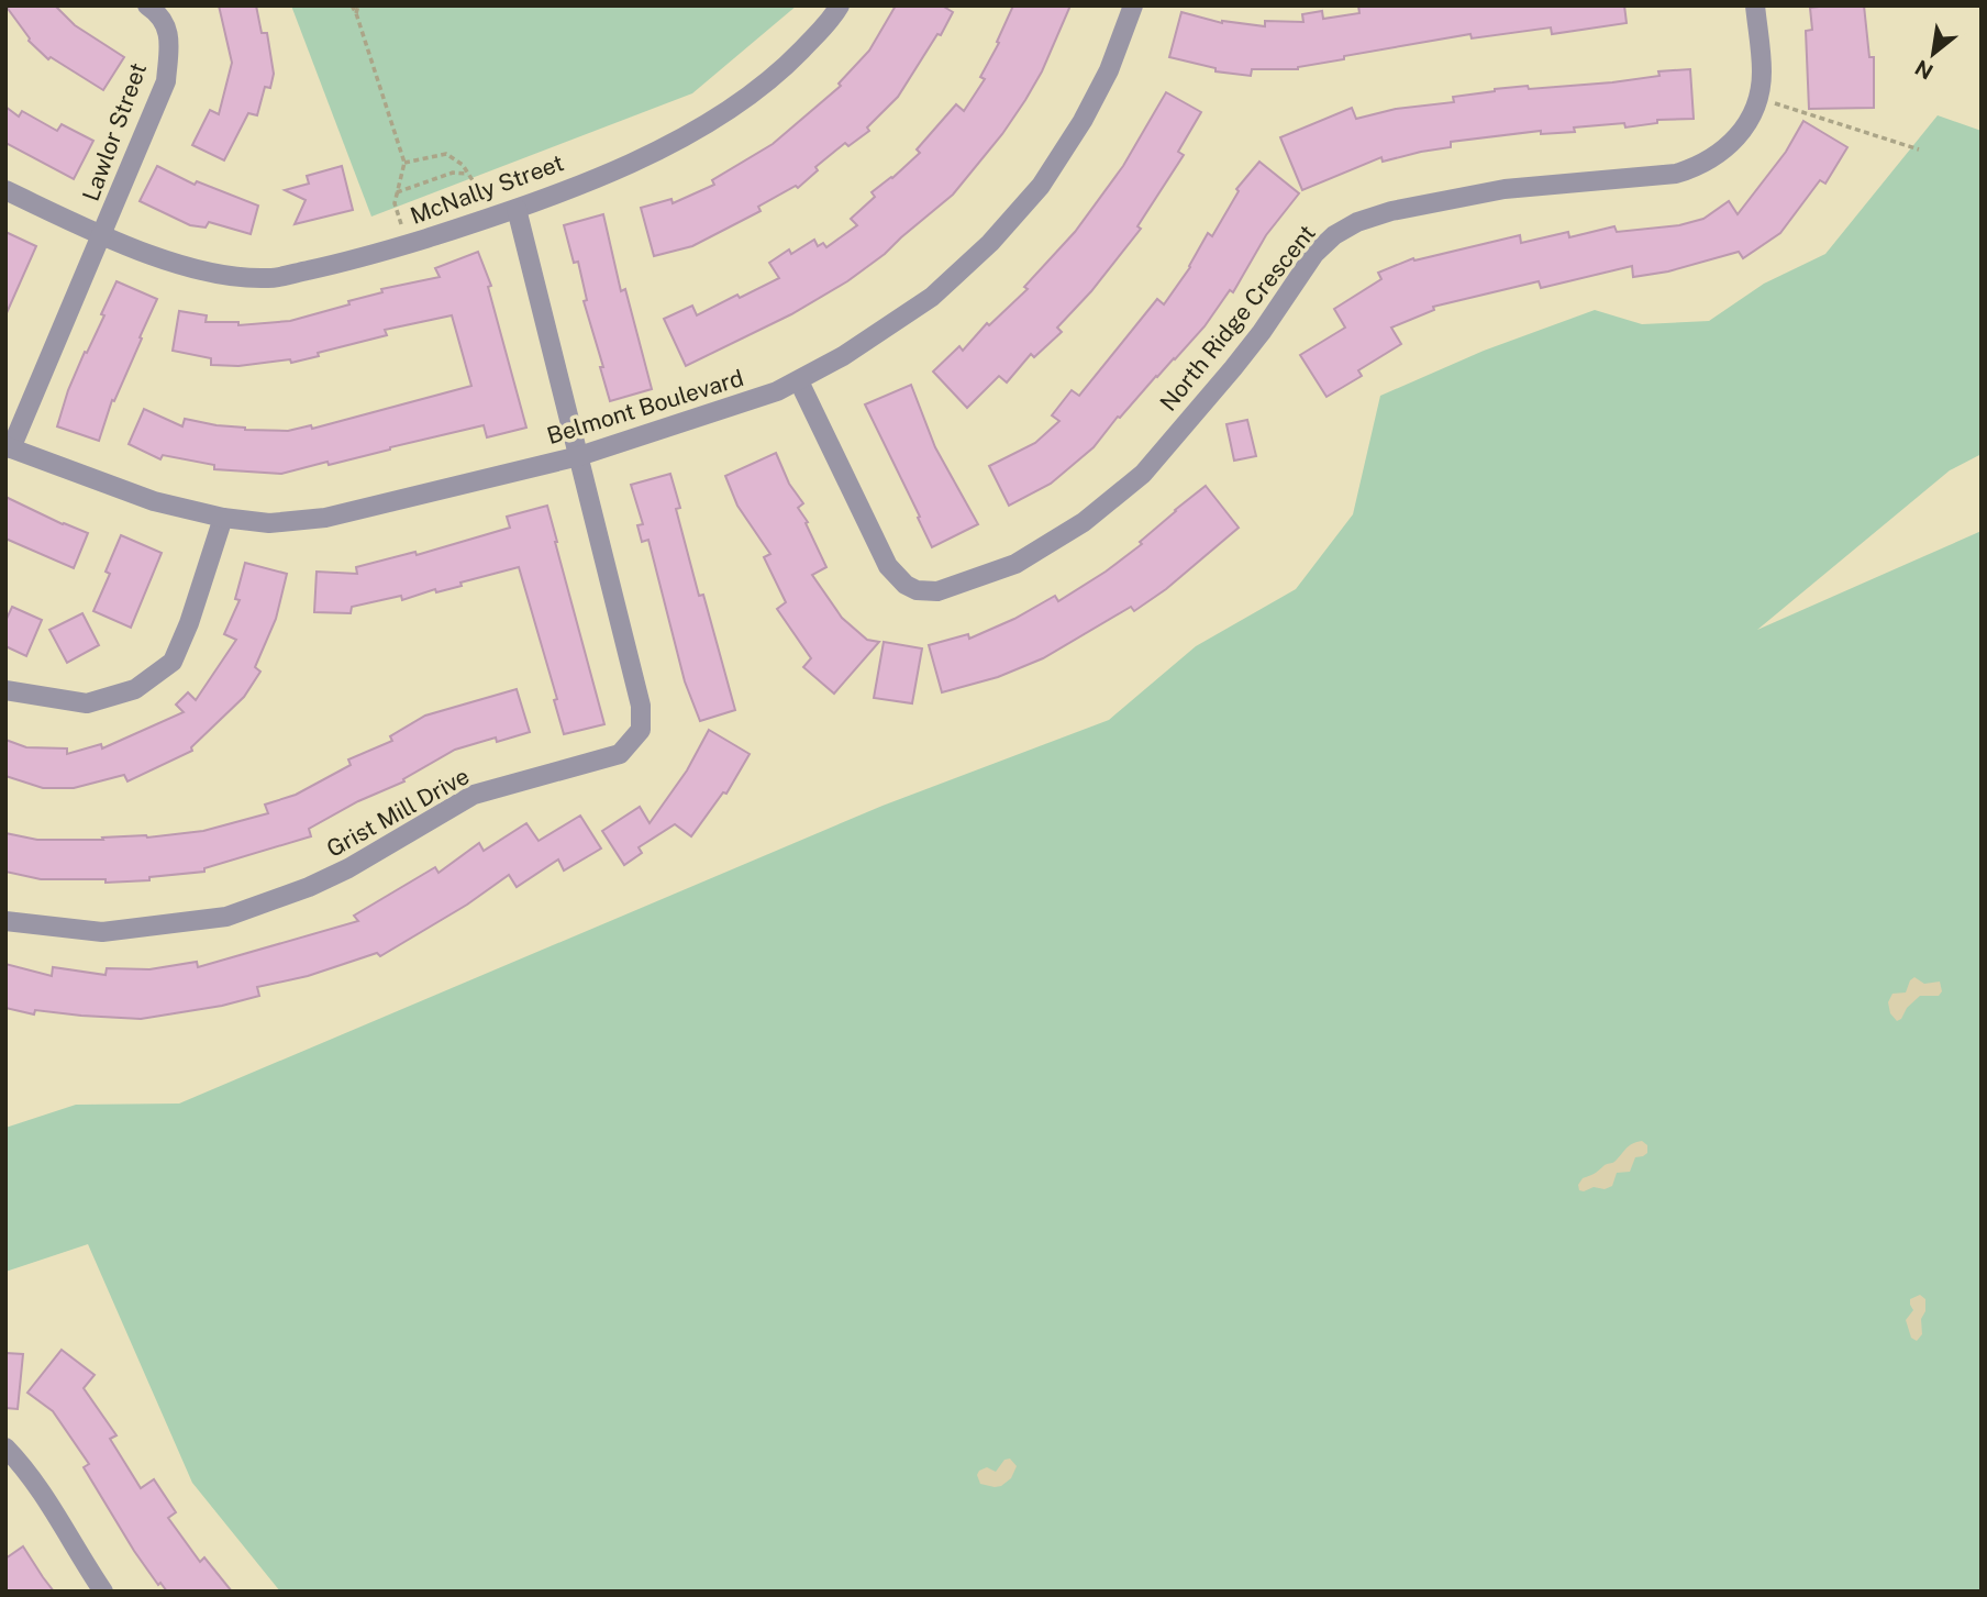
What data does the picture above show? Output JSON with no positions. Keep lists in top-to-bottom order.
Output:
{
  "streets": {
    "street": [
      "Lawlor Street",
      "McNally Street",
      "North Ridge Crescent",
      "Belmont Boulevard",
      "Grist Mill Drive"
    ]
  },
  "crossings": [
    ["Lawlor Street", "McNally Street"],
    ["Lawlor Street", "Belmont Boulevard"],
    ["McNally Street", "Grist Mill Drive"],
    ["North Ridge Crescent", "Belmont Boulevard"],
    ["Belmont Boulevard", "Grist Mill Drive"]
  ],
  "north": "bottom left"
}
